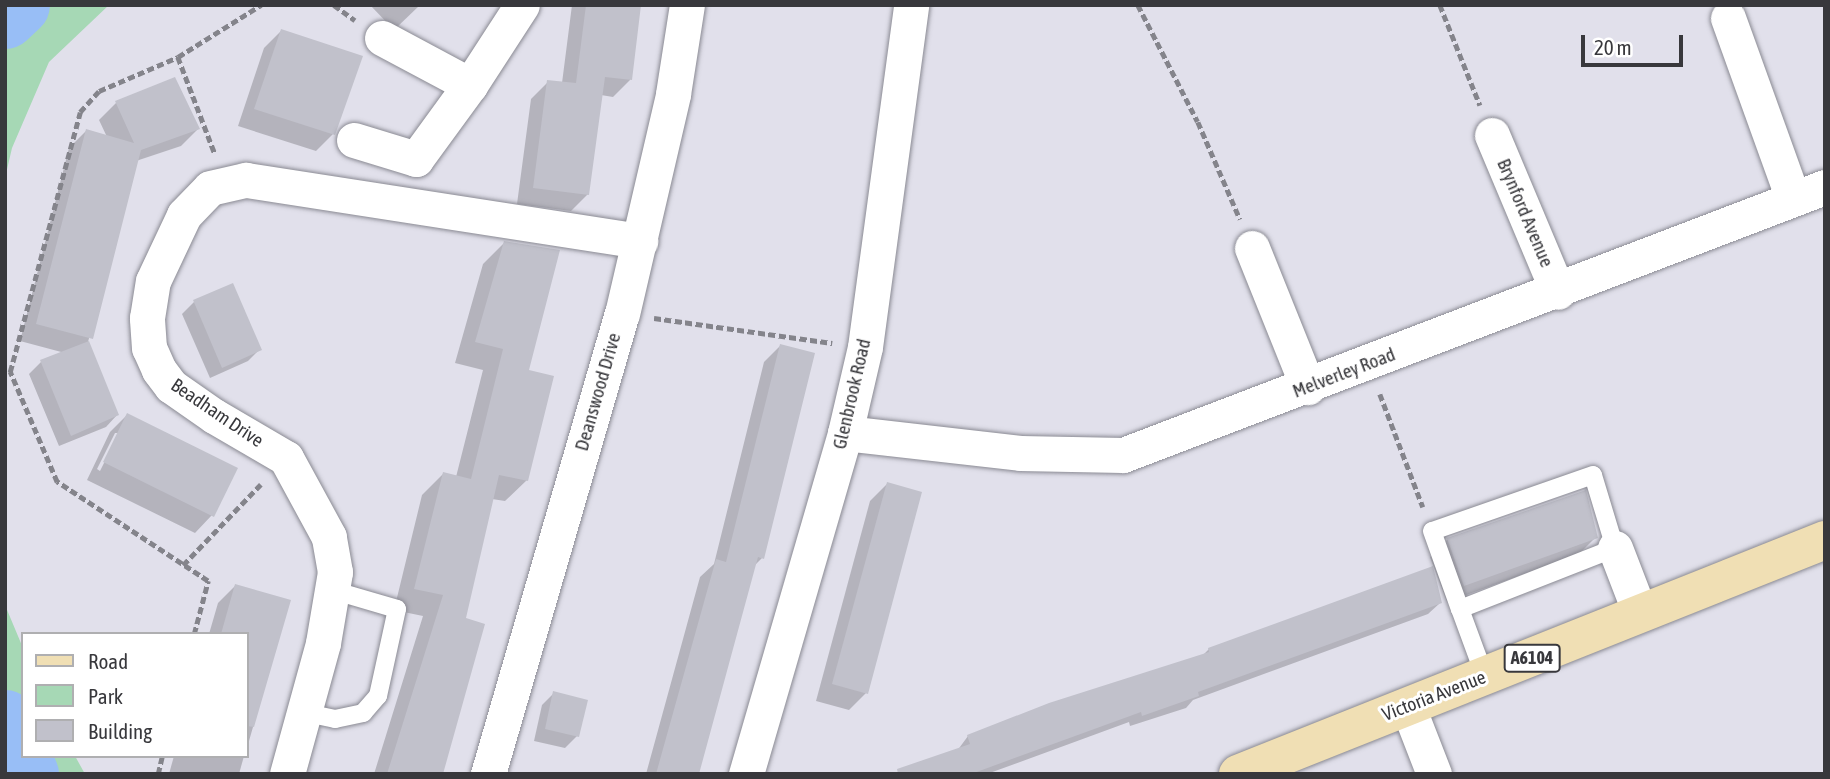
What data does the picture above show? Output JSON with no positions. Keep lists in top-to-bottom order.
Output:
{
  "streets": {
    "main road": ["A6104", "Victoria Avenue"],
    "street": [
      "Brynford Avenue",
      "Melverley Road",
      "Deanswood Drive",
      "Glenbrook Road",
      "Beadham Drive"
    ]
  },
  "crossings": [
    ["Brynford Avenue", "Melverley Road"],
    ["Melverley Road", "Glenbrook Road"]
  ],
  "legend": ["Road", "Park", "Building"],
  "scale_bar": "20 m"
}
